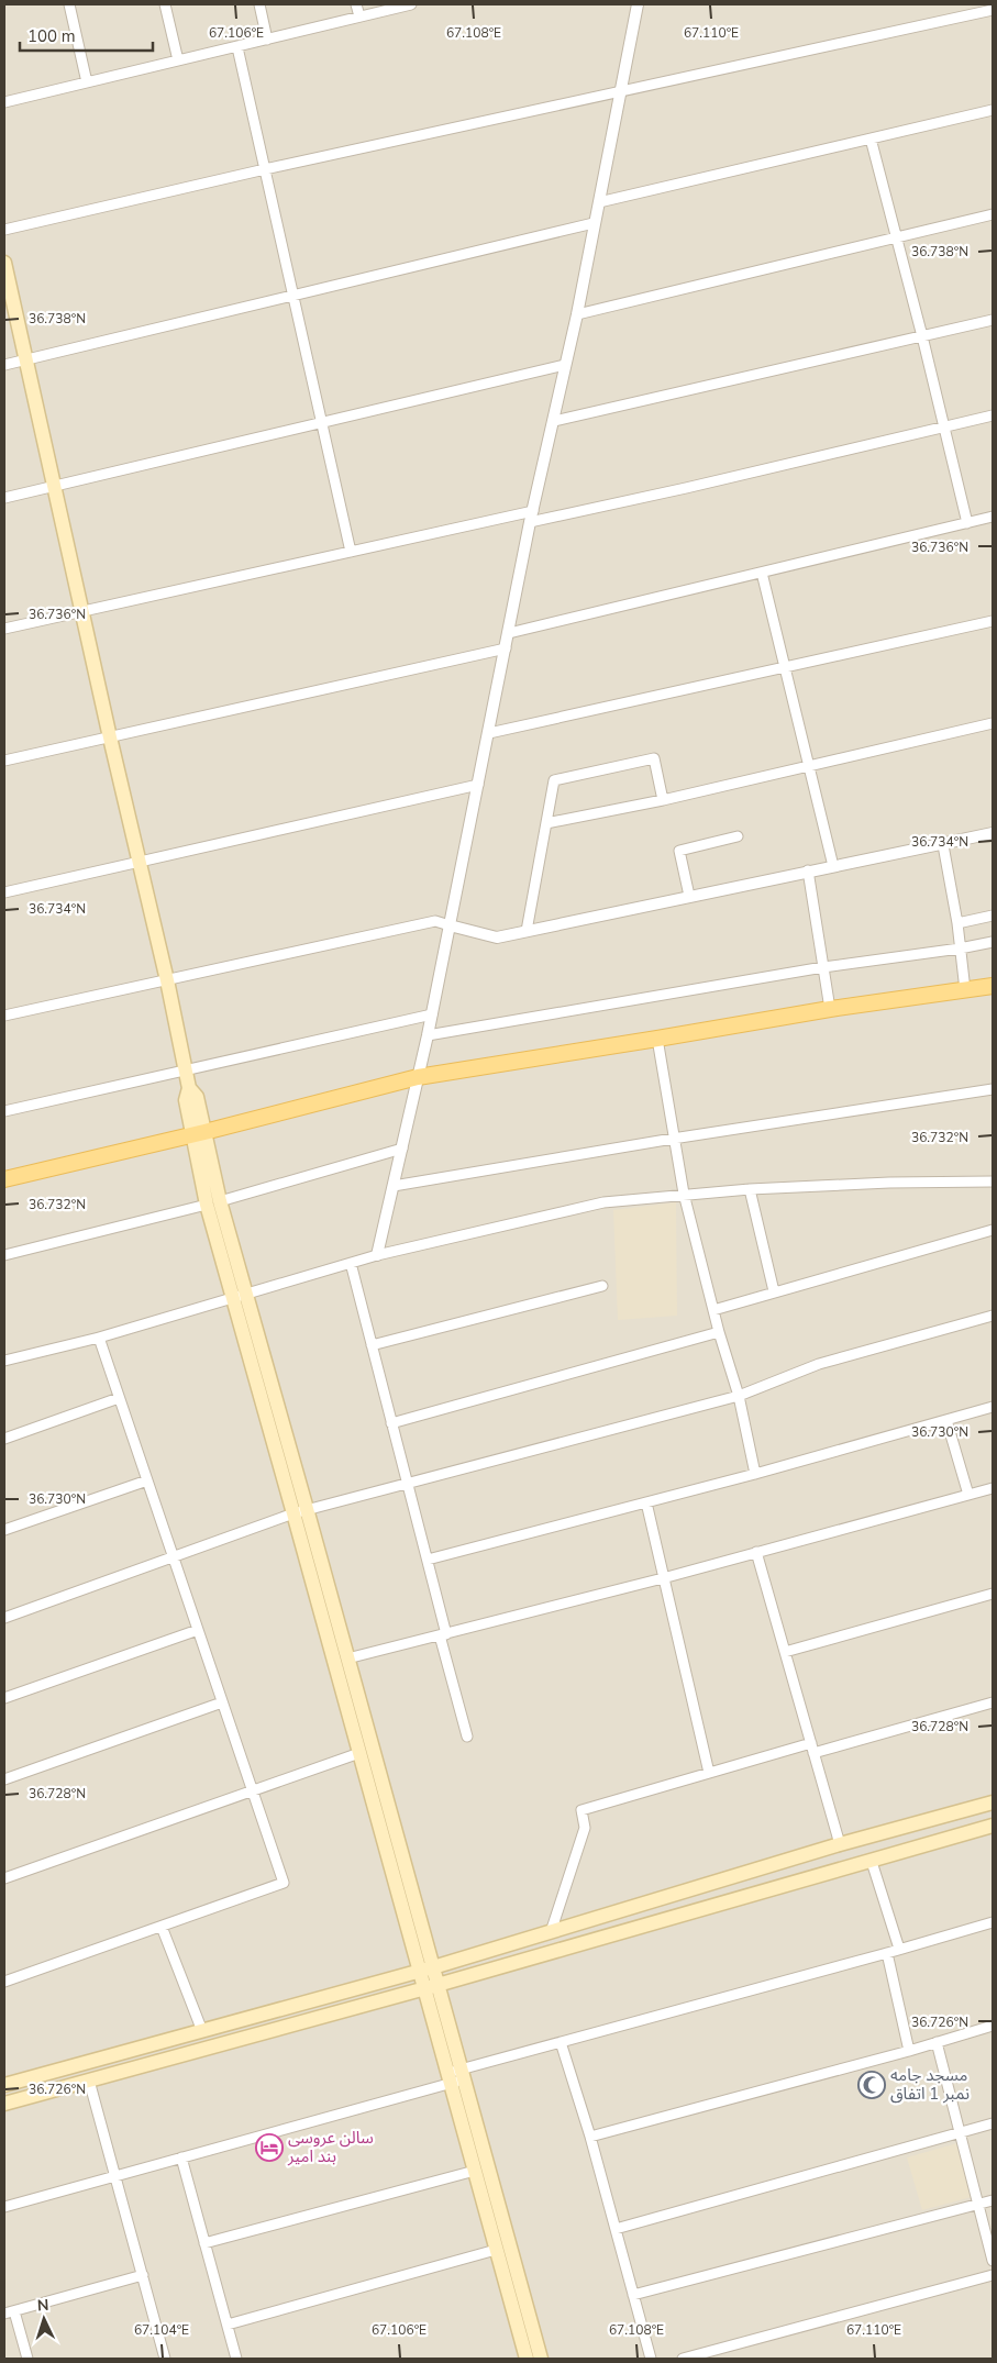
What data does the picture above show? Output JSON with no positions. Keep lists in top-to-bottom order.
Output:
{
  "places": {
    "mosque": ["مسجد جامه نمبر 1 اتفاق"],
    "hotel": ["سالن عروسی بند امیر"]
  },
  "scale_bar": "100 m",
  "north": "top",
  "coordinates": [
    "67.106°E",
    "67.108°E",
    "67.110°E",
    "36.738°N",
    "36.736°N",
    "36.734°N",
    "36.732°N",
    "36.730°N",
    "36.728°N",
    "36.726°N",
    "67.104°E"
  ]
}
